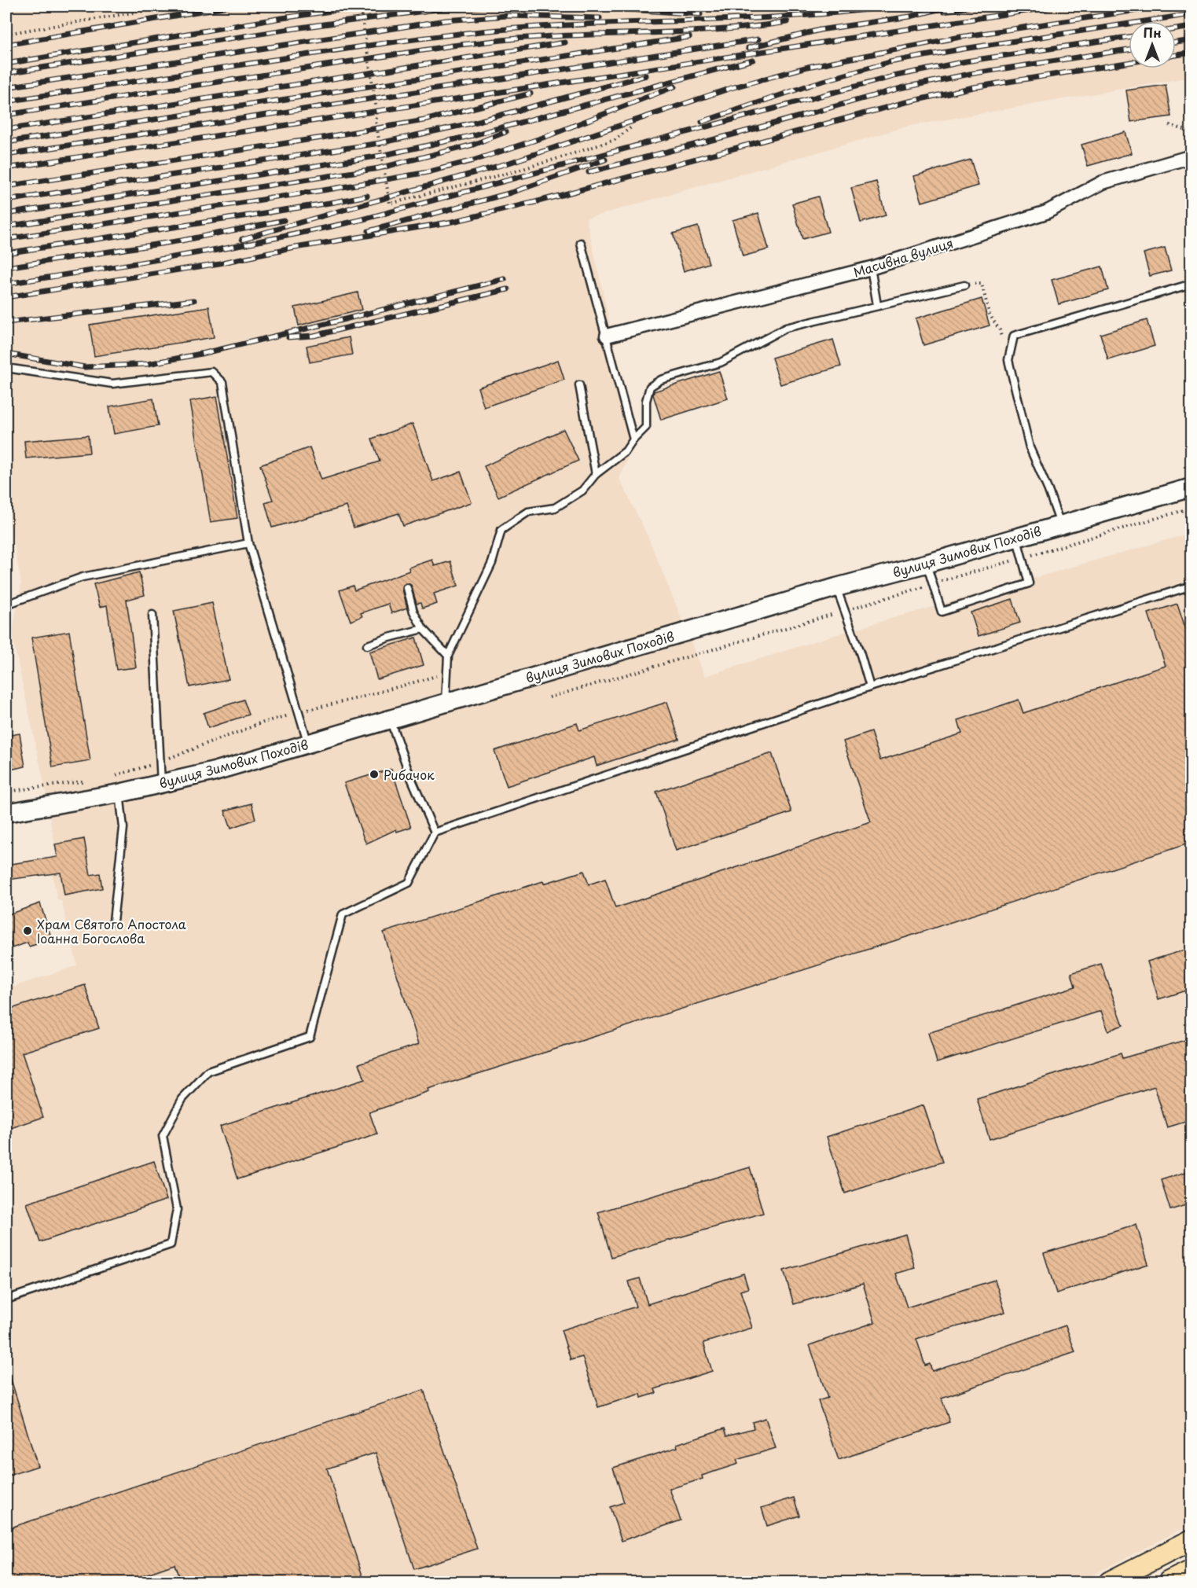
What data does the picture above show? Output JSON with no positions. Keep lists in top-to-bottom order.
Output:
{
  "streets": {
    "main road": ["вулиця Зимових Походів"],
    "street": ["Масивна вулиця"]
  },
  "places": ["Рибачок", "Храм Святого Апостола Іоанна Богослова"],
  "north": "top"
}
